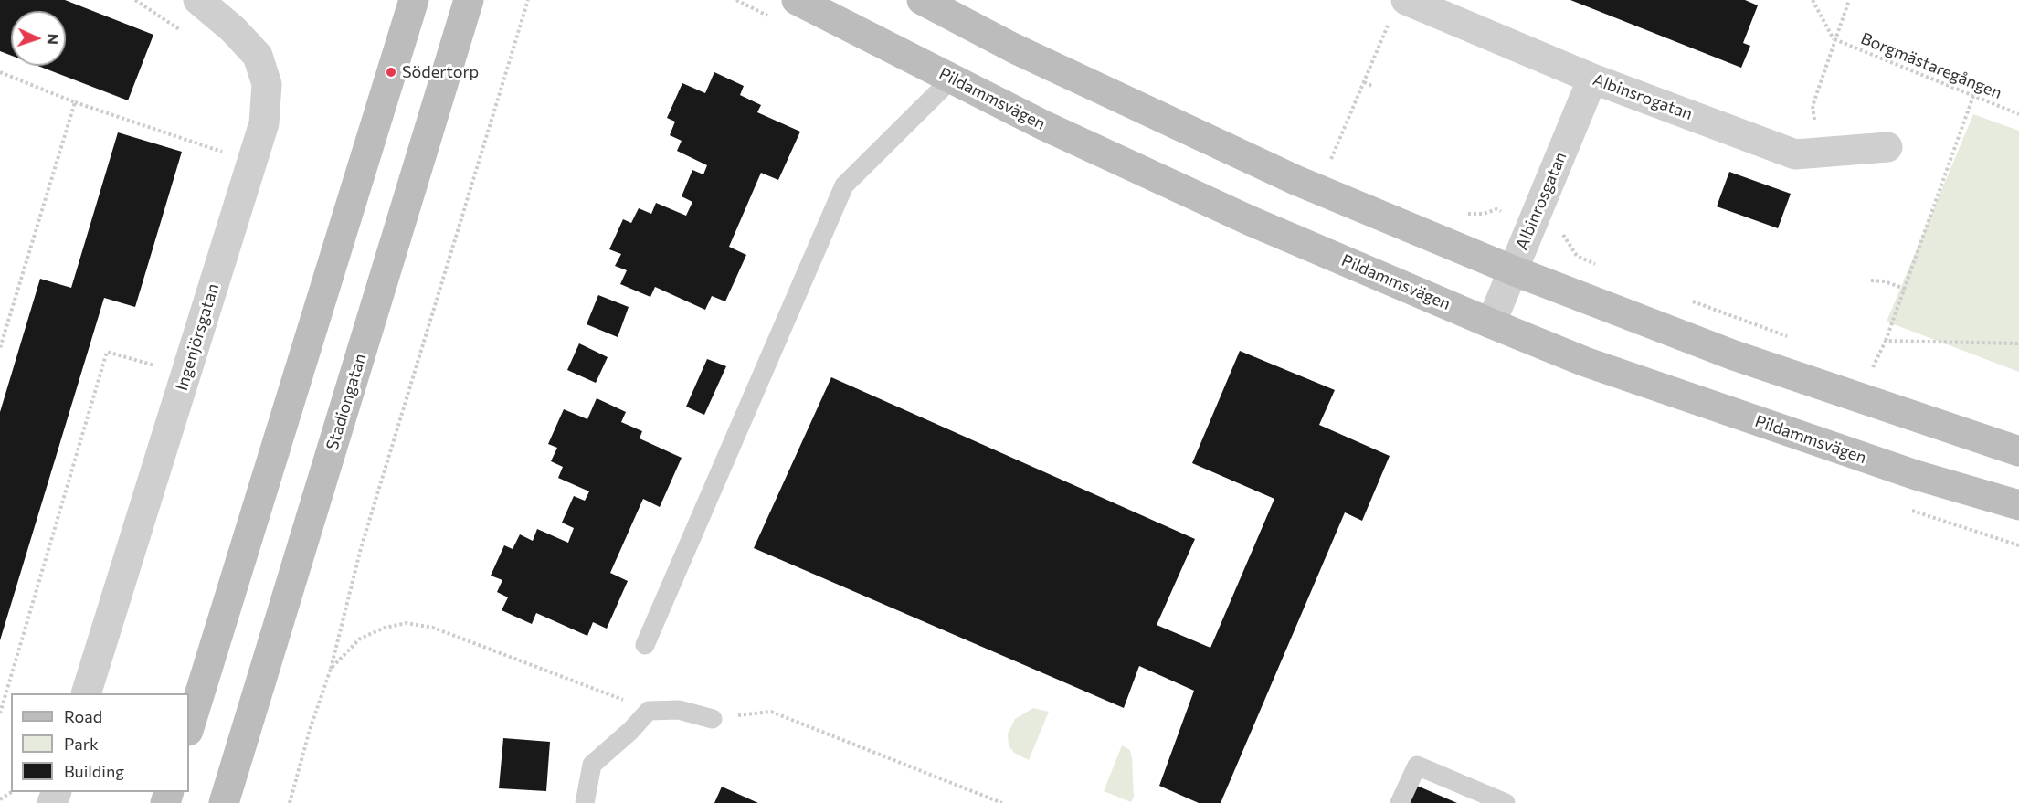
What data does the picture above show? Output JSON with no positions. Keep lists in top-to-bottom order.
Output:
{
  "streets": {
    "main road": ["Pildammsvägen", "Stadiongatan"],
    "street": ["Albinsrogatan", "Albinrosgatan", "Ingenjörsgatan"],
    "path": ["Borgmästaregången"]
  },
  "crossings": [
    ["Albinsrogatan", "Albinrosgatan"],
    ["Pildammsvägen", "Albinrosgatan"]
  ],
  "places": ["Södertorp"],
  "legend": ["Road", "Park", "Building"],
  "north": "right"
}
